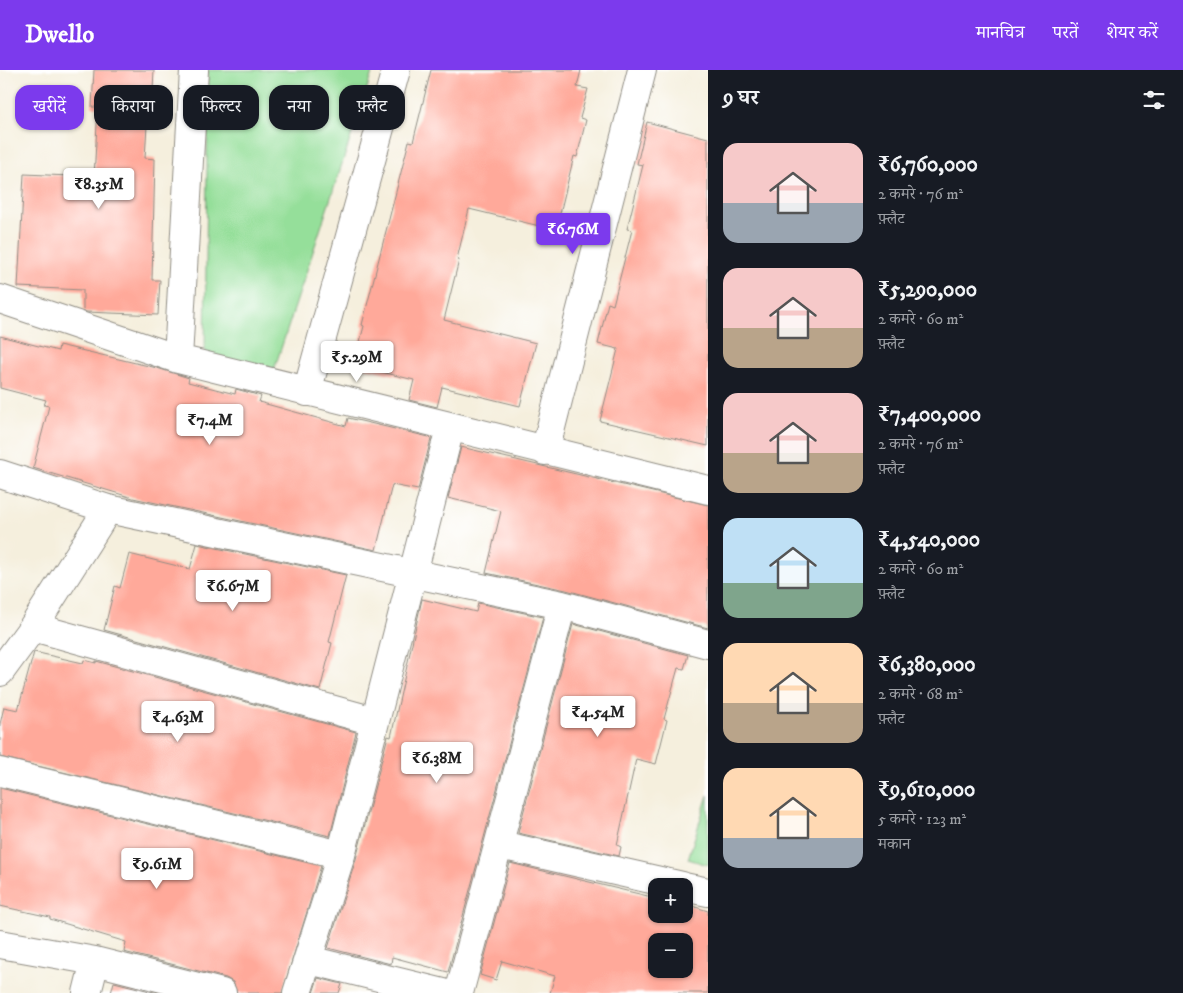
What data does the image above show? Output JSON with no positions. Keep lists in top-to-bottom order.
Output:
{
  "page": {
    "header": "Dwello",
    "nav": ["मानचित्र", "परतें", "शेयर करें"],
    "heading": "9 घर",
    "chip": [
      "खरीदें",
      "किराया",
      "फ़िल्टर",
      "नया",
      "फ़्लैट"
    ],
    "list": [
      {
        "name": "₹6,760,000",
        "note": "2 कमरे · 76 m² · फ़्लैट"
      },
      {
        "name": "₹5,290,000",
        "note": "2 कमरे · 60 m² · फ़्लैट"
      },
      {
        "name": "₹7,400,000",
        "note": "2 कमरे · 76 m² · फ़्लैट"
      },
      {
        "name": "₹4,540,000",
        "note": "2 कमरे · 60 m² · फ़्लैट"
      },
      {
        "name": "₹6,380,000",
        "note": "2 कमरे · 68 m² · फ़्लैट"
      },
      {
        "name": "₹9,610,000",
        "note": "5 कमरे · 123 m² · मकान"
      }
    ],
    "price": [
      "₹8.35M",
      "₹6.76M",
      "₹5.29M",
      "₹7.4M",
      "₹6.67M",
      "₹4.54M",
      "₹4.63M",
      "₹6.38M",
      "₹9.61M"
    ],
    "map_buttons": ["+", "−"]
  }
}
